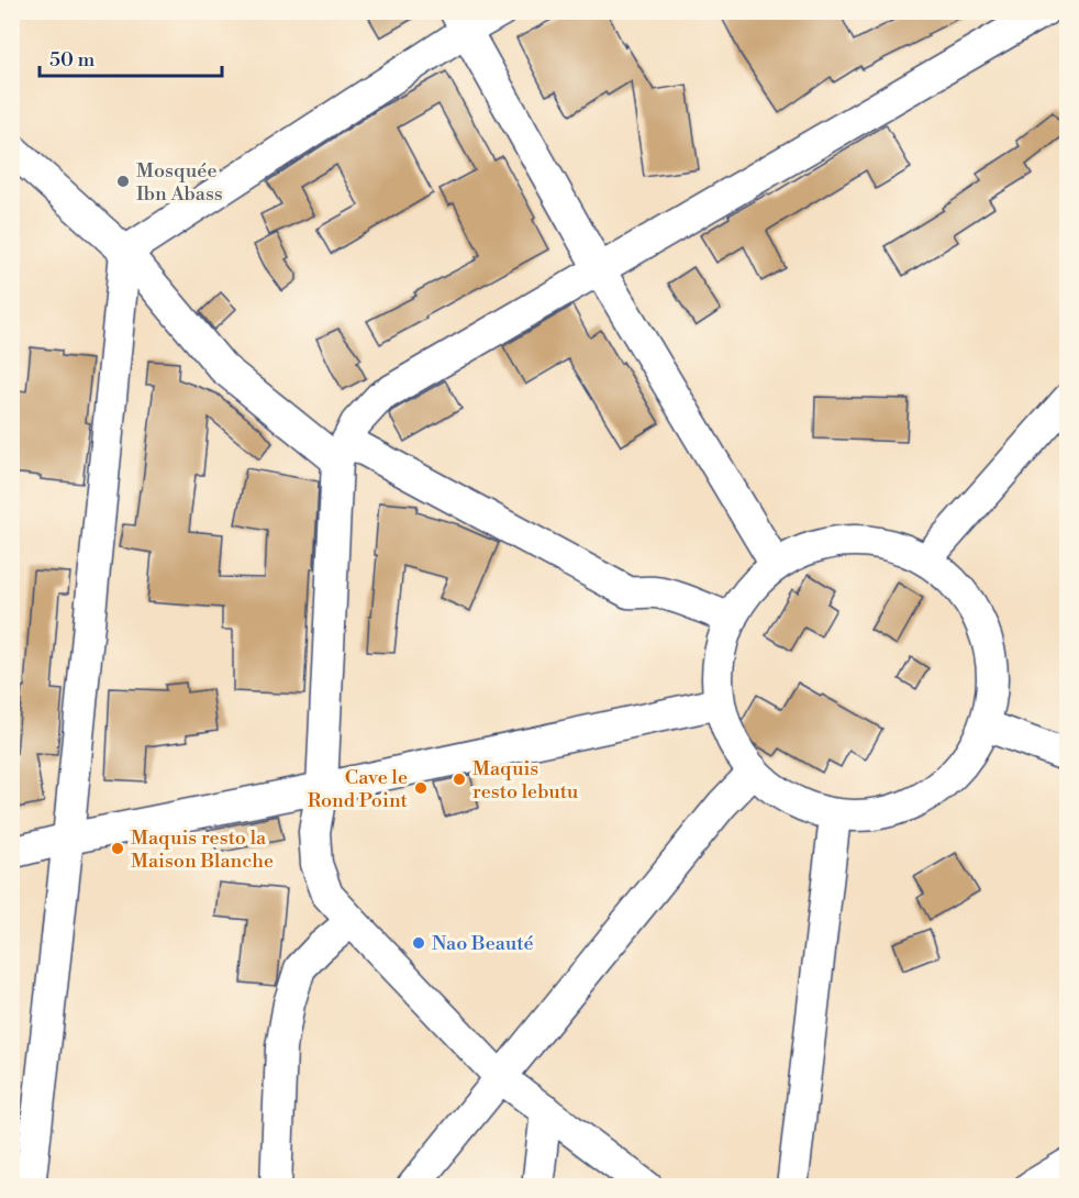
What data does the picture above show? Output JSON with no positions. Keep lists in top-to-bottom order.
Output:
{
  "places": [
    "Mosquée Ibn Abass",
    "Maquis resto lebutu",
    "Cave le Rond Point",
    "Maquis resto la Maison Blanche",
    "Nao Beauté"
  ],
  "scale_bar": "50 m"
}
